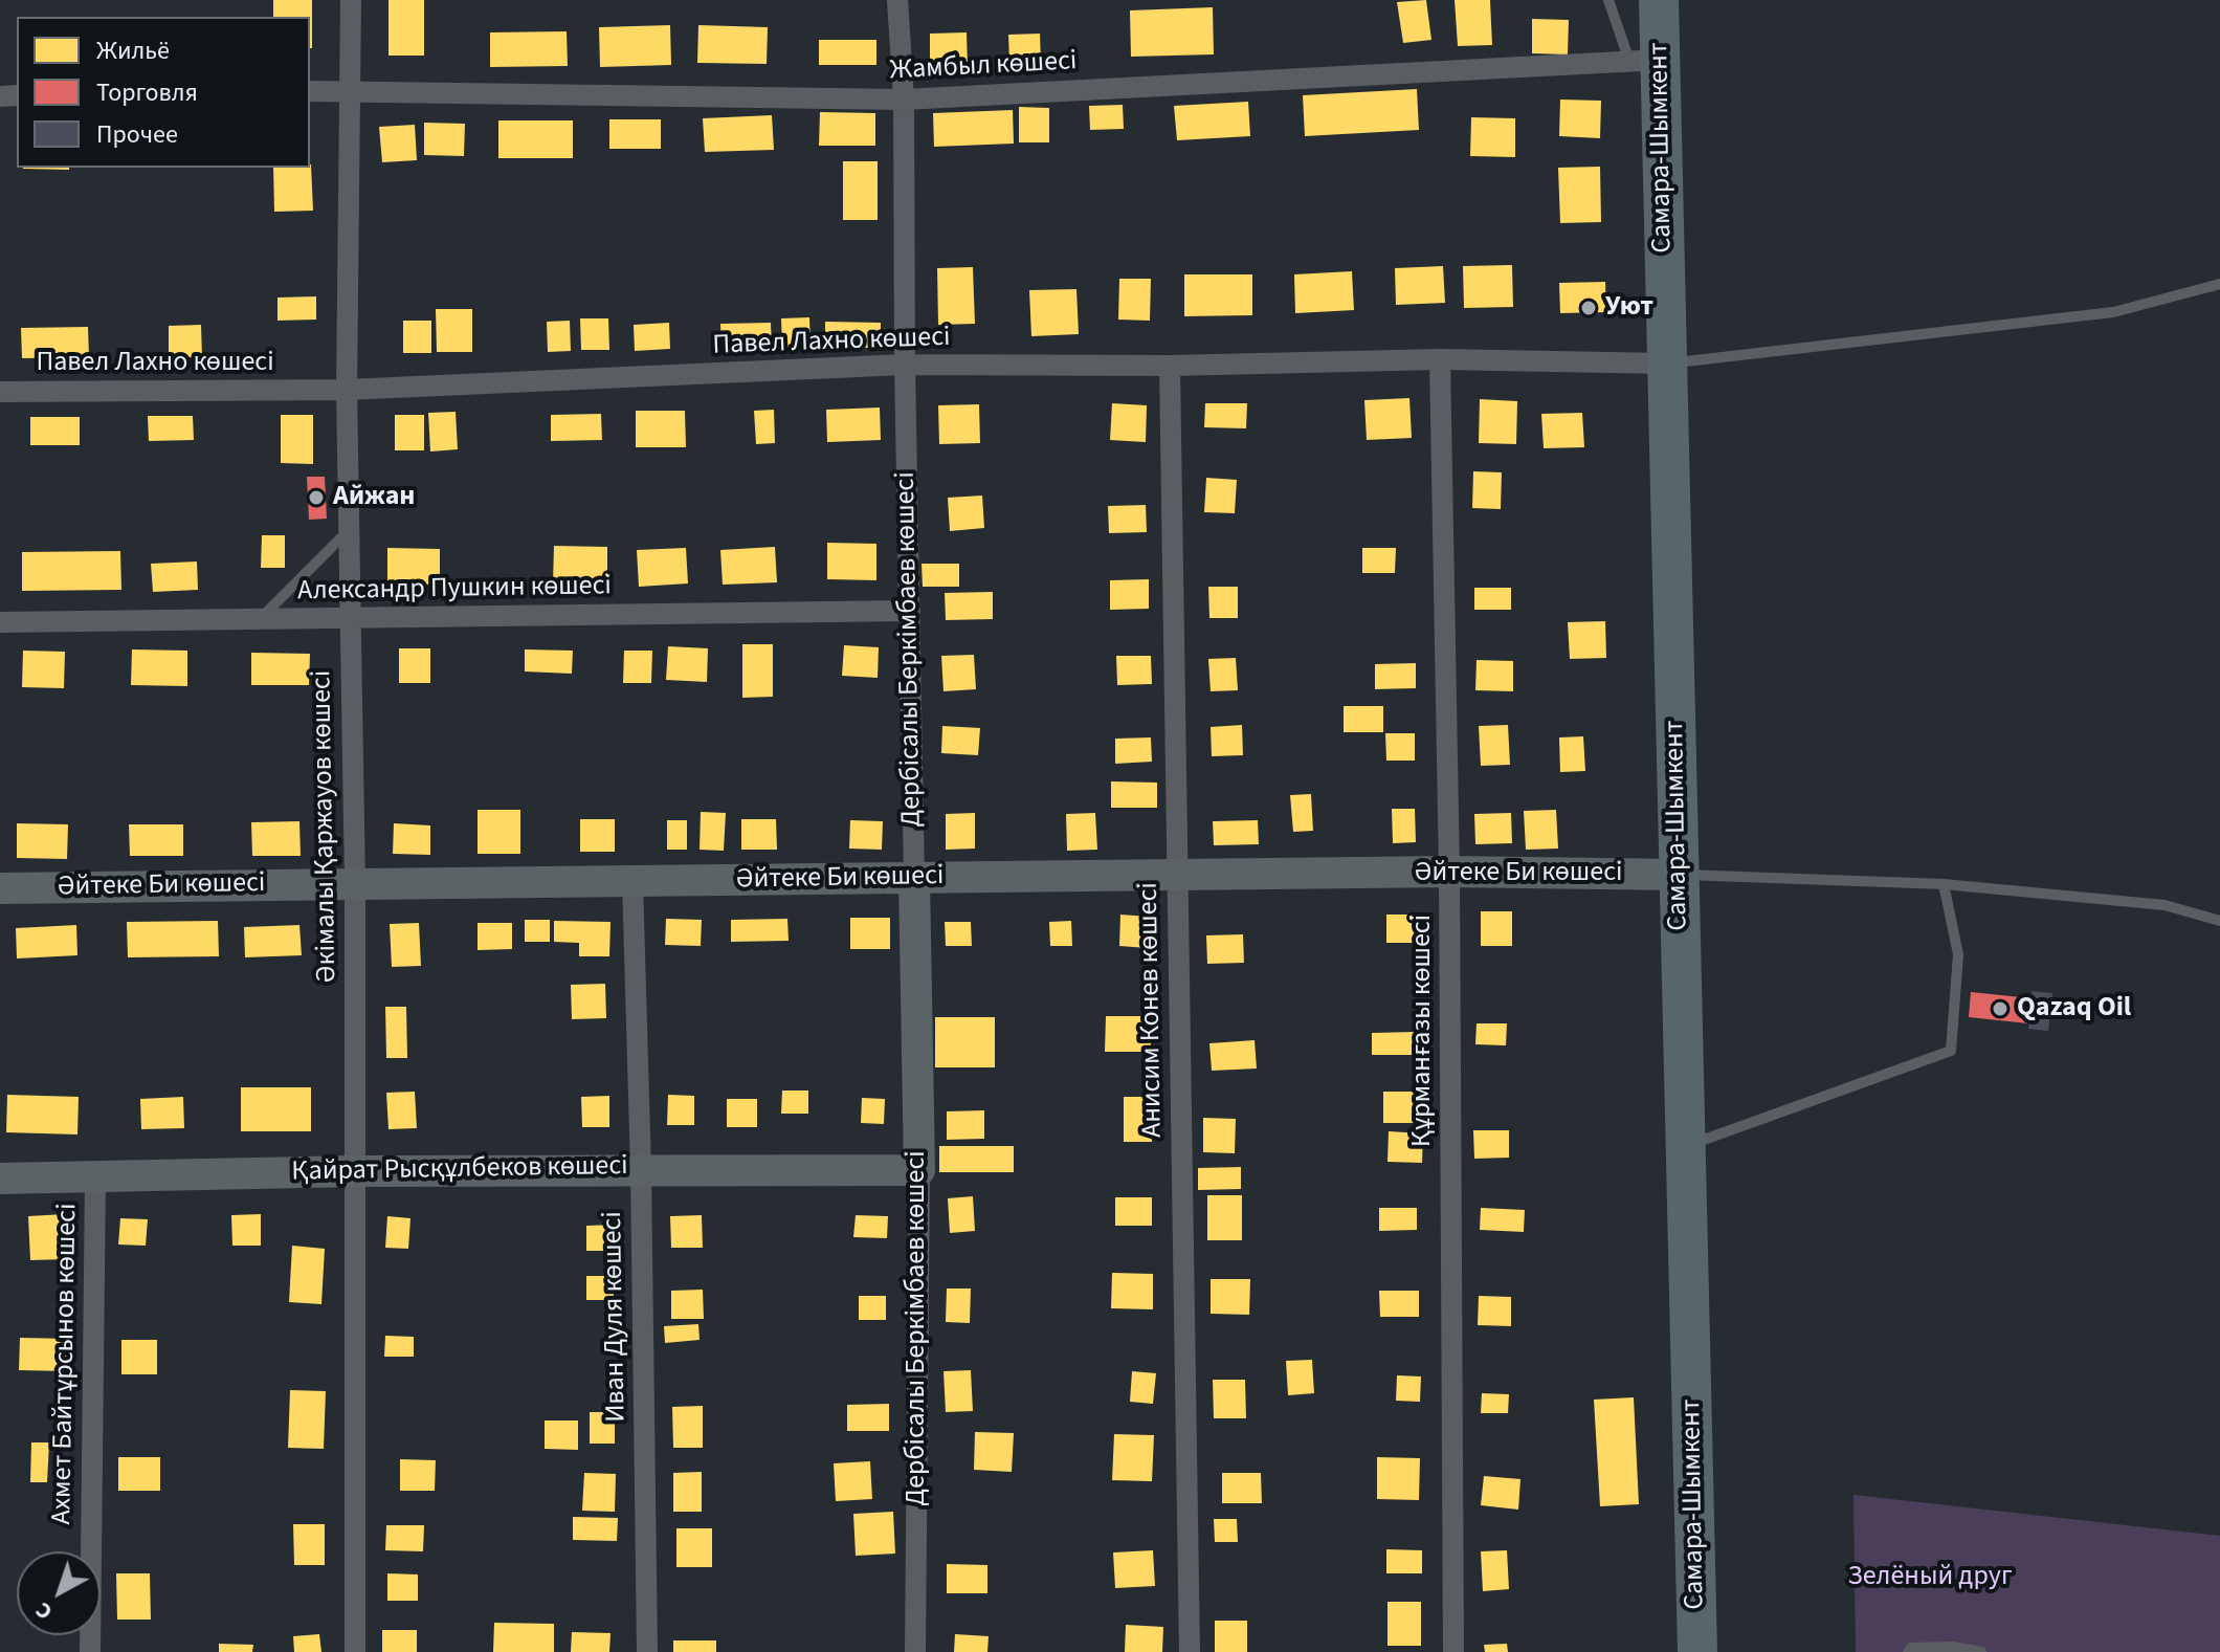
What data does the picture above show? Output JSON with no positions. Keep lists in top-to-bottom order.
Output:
{
  "streets": {
    "highway": ["Самара-Шымкент"],
    "main road": ["Дербісалы Беркімбаев көшесі", "Әйтеке Би көшесі", "Қайрат Рысқұлбеков көшесі"],
    "street": [
      "Жамбыл көшесі",
      "Павел Лахно көшесі",
      "Александр Пушкин көшесі",
      "Әкімалы Қаржауов көшесі",
      "Анисим Конев көшесі",
      "Құрманғазы көшесі",
      "Иван Дуля көшесі",
      "Ахмет Байтұрсынов көшесі"
    ]
  },
  "crossings": [
    ["Жамбыл көшесі", "Самара-Шымкент"],
    ["Жамбыл көшесі", "Дербісалы Беркімбаев көшесі"],
    ["Жамбыл көшесі", "Әкімалы Қаржауов көшесі"],
    ["Самара-Шымкент", "Павел Лахно көшесі"],
    ["Самара-Шымкент", "Әйтеке Би көшесі"],
    ["Павел Лахно көшесі", "Дербісалы Беркімбаев көшесі"],
    ["Павел Лахно көшесі", "Әкімалы Қаржауов көшесі"],
    ["Павел Лахно көшесі", "Анисим Конев көшесі"],
    ["Павел Лахно көшесі", "Құрманғазы көшесі"],
    ["Александр Пушкин көшесі", "Дербісалы Беркімбаев көшесі"],
    ["Александр Пушкин көшесі", "Әкімалы Қаржауов көшесі"],
    ["Дербісалы Беркімбаев көшесі", "Әйтеке Би көшесі"],
    ["Дербісалы Беркімбаев көшесі", "Қайрат Рысқұлбеков көшесі"],
    ["Әкімалы Қаржауов көшесі", "Әйтеке Би көшесі"],
    ["Әкімалы Қаржауов көшесі", "Қайрат Рысқұлбеков көшесі"],
    ["Әйтеке Би көшесі", "Анисим Конев көшесі"],
    ["Әйтеке Би көшесі", "Құрманғазы көшесі"],
    ["Әйтеке Би көшесі", "Иван Дуля көшесі"],
    ["Қайрат Рысқұлбеков көшесі", "Иван Дуля көшесі"],
    ["Қайрат Рысқұлбеков көшесі", "Ахмет Байтұрсынов көшесі"]
  ],
  "parks": ["Зелёный друг"],
  "places": ["Уют", "Айжан", "Qazaq Oil"],
  "legend": ["Жильё", "Торговля", "Прочее"],
  "north": "bottom left"
}
